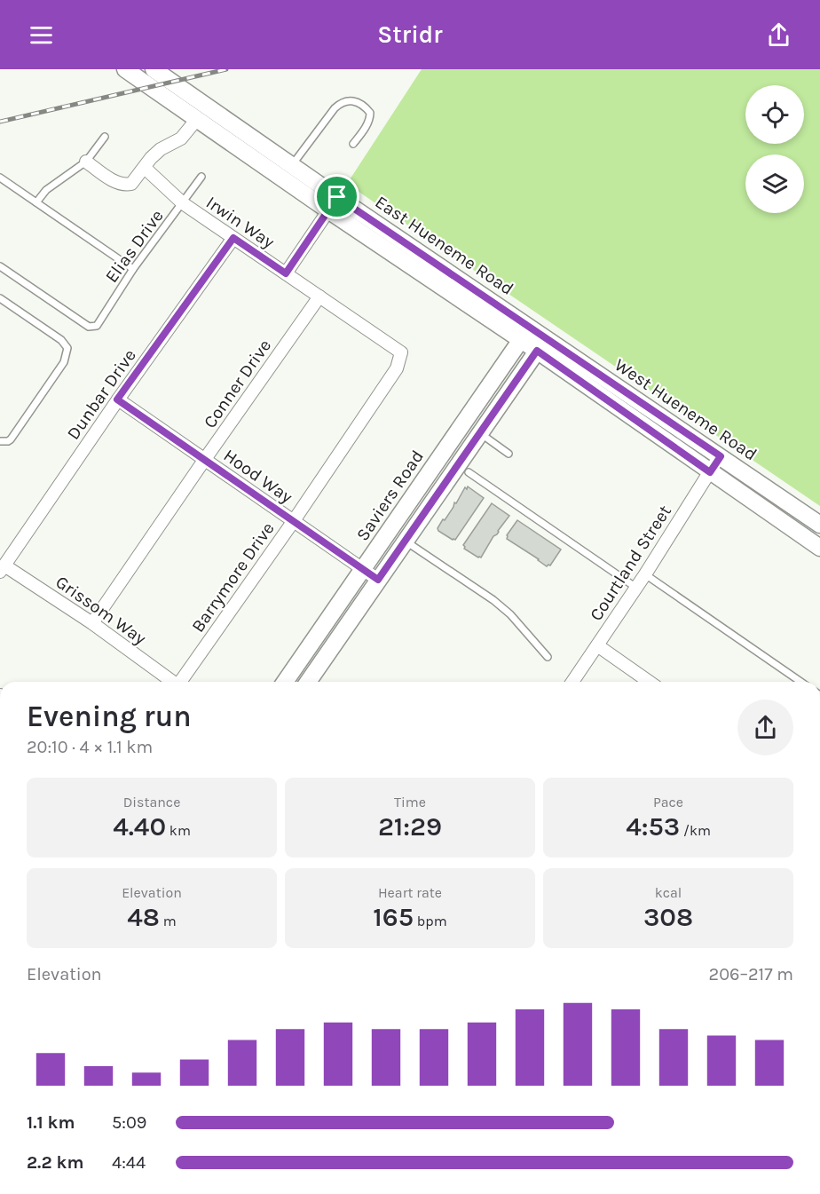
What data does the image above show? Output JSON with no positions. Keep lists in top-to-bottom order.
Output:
{
  "streets": {
    "main road": ["East Hueneme Road", "West Hueneme Road", "Saviers Road"],
    "street": [
      "Irwin Way",
      "Conner Drive",
      "Dunbar Drive",
      "Hood Way",
      "Courtland Street",
      "Barrymore Drive",
      "Grissom Way"
    ],
    "lane": ["Elias Drive"]
  },
  "crossings": [
    ["Irwin Way", "Elias Drive"],
    ["Irwin Way", "Conner Drive"],
    ["Irwin Way", "Dunbar Drive"],
    ["Irwin Way", "Barrymore Drive"],
    ["East Hueneme Road", "West Hueneme Road"],
    ["East Hueneme Road", "Saviers Road"],
    ["Conner Drive", "Hood Way"],
    ["Conner Drive", "Grissom Way"],
    ["Dunbar Drive", "Hood Way"],
    ["Dunbar Drive", "Grissom Way"],
    ["West Hueneme Road", "Saviers Road"],
    ["West Hueneme Road", "Courtland Street"],
    ["Hood Way", "Saviers Road"],
    ["Hood Way", "Barrymore Drive"]
  ],
  "page": {
    "header": "Stridr",
    "heading": ["Evening run", "20:10 · 4 × 1.1 km"],
    "stats": [
      ["Distance", "4.40 km"],
      ["Time", "21:29"],
      ["Pace", "4:53 /km"],
      ["Elevation", "48 m"],
      ["Heart rate", "165 bpm"],
      ["kcal", "308"]
    ],
    "chart": ["Elevation", "206–217 m"],
    "list": [
      {
        "name": "1.1 km",
        "note": "5:09"
      },
      {
        "name": "2.2 km",
        "note": "4:44"
      }
    ]
  }
}
